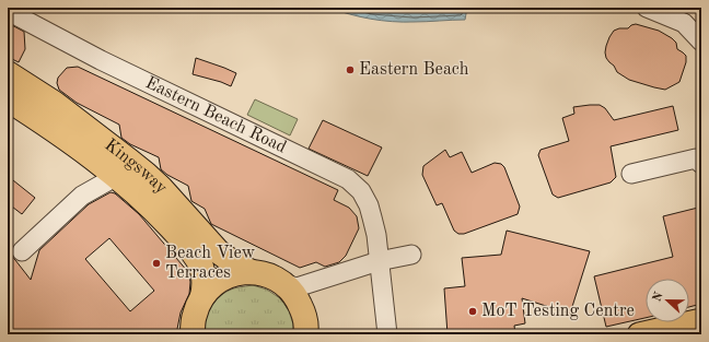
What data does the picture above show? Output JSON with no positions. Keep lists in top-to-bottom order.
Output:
{
  "streets": {
    "highway": ["Kingsway"],
    "street": ["Eastern Beach Road"]
  },
  "places": ["Eastern Beach", "Beach View Terraces", "MoT Testing Centre"],
  "north": "left"
}
